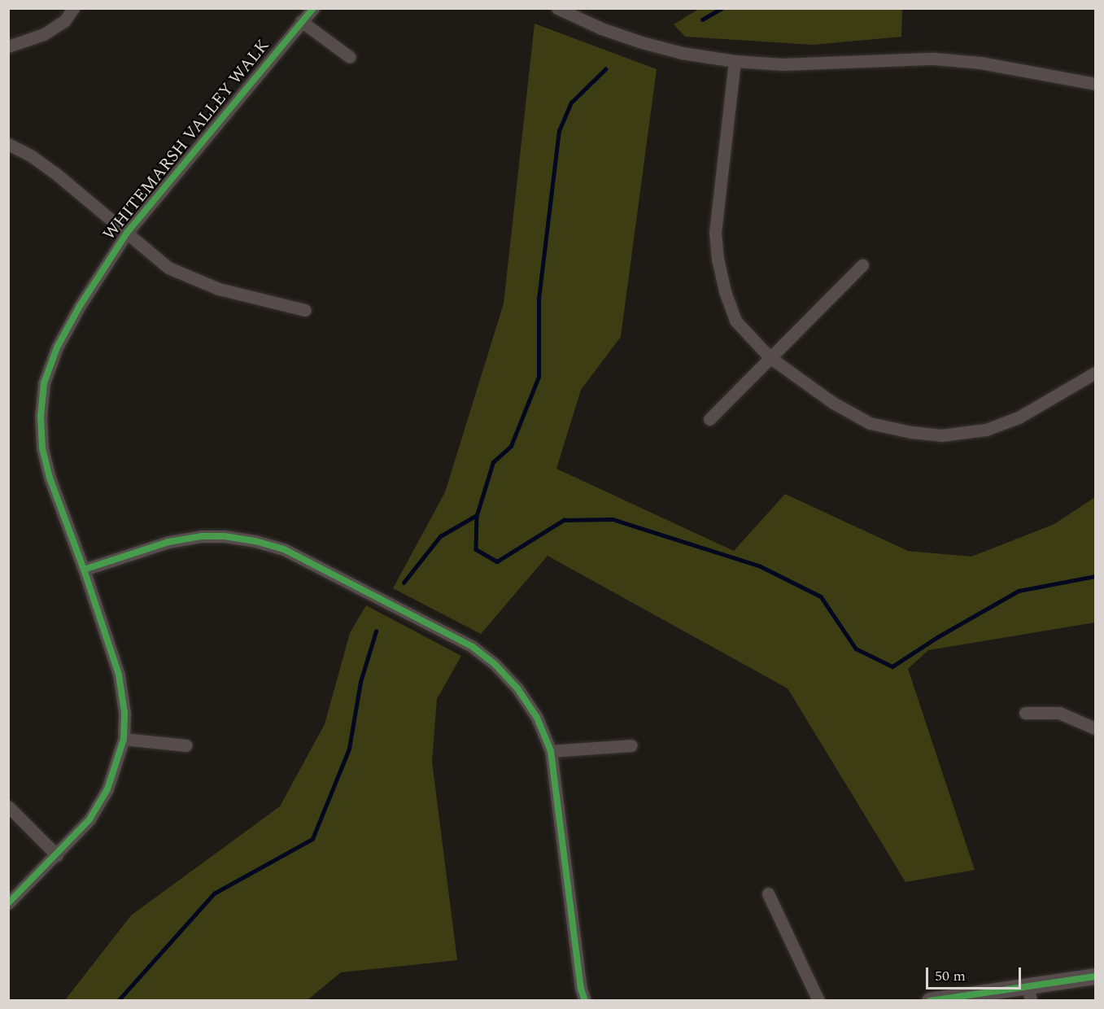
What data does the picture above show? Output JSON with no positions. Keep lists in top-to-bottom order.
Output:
{
  "streets": {
    "street": ["WHITEMARSH VALLEY WALK"]
  },
  "scale_bar": "50 m"
}
